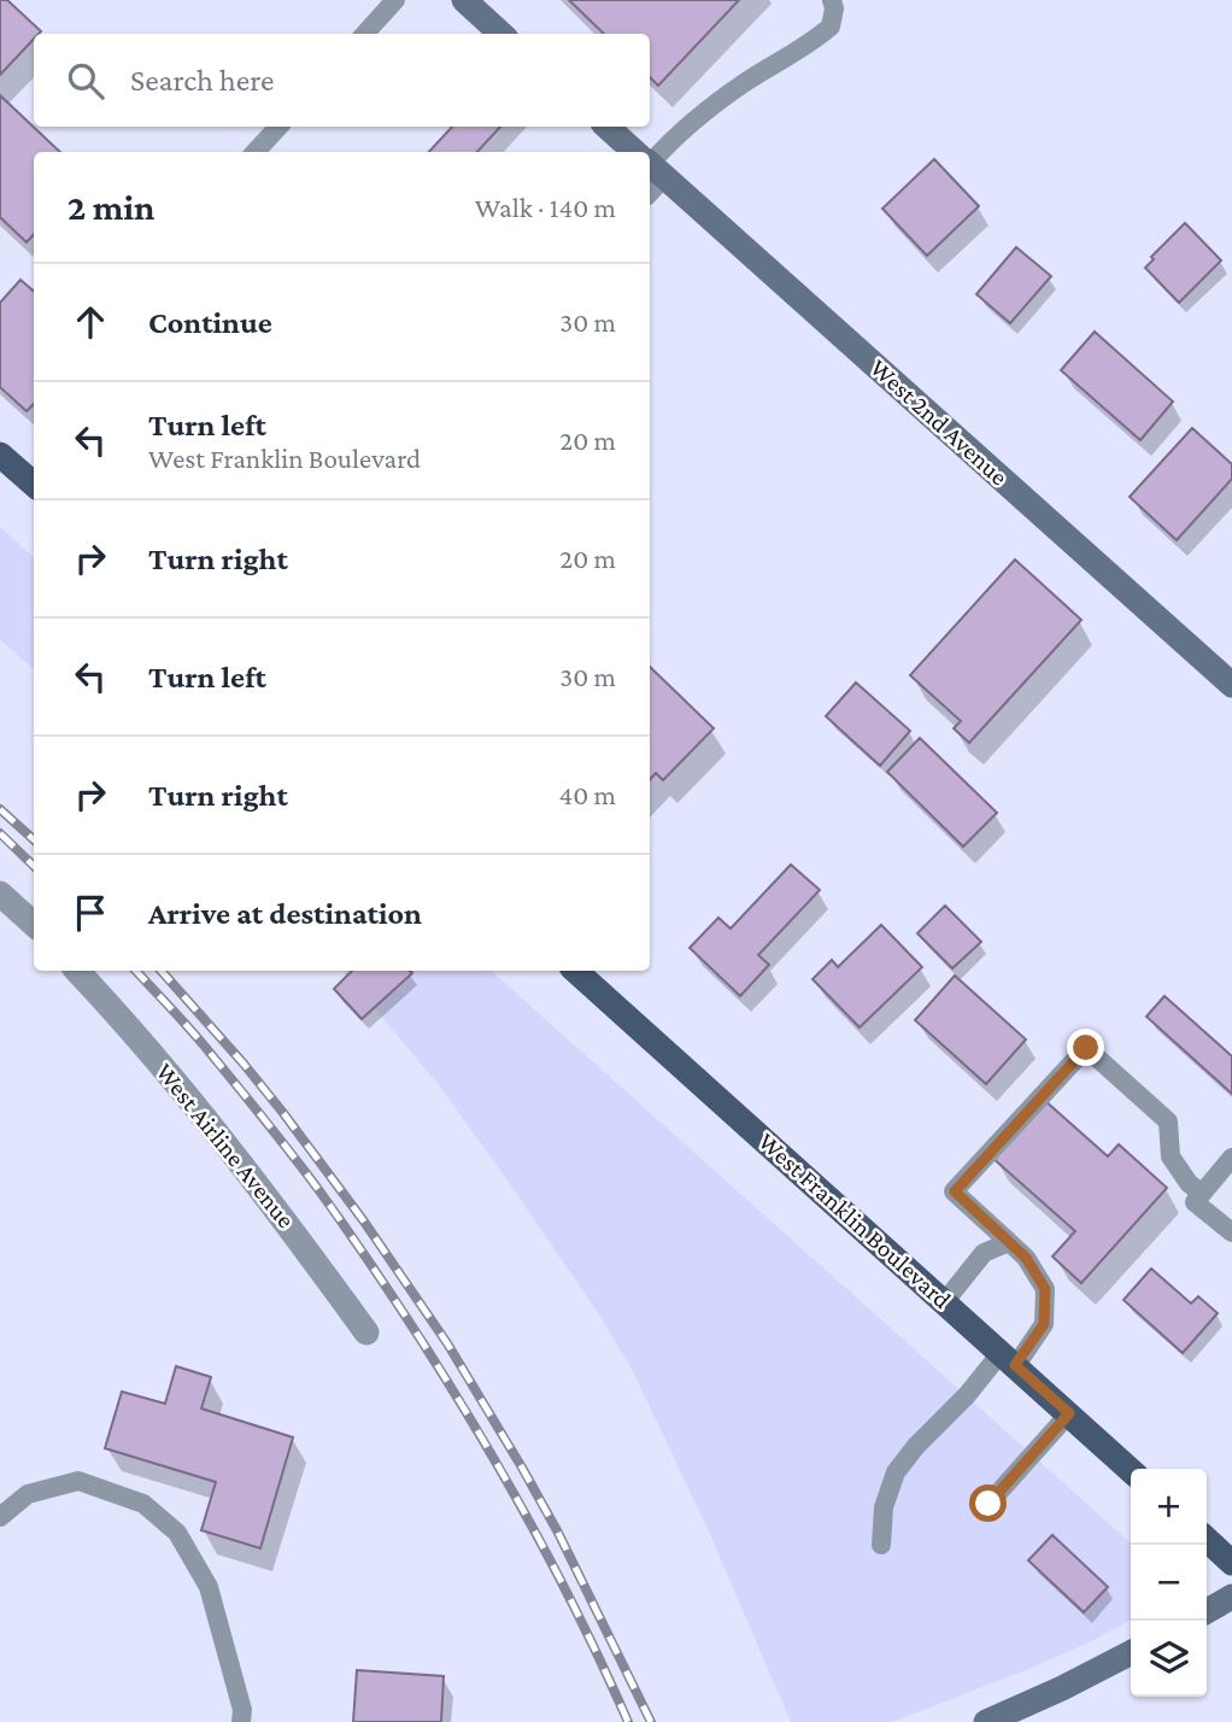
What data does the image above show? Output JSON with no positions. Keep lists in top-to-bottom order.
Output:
{
  "streets": {
    "main road": ["West Franklin Boulevard"],
    "street": ["West 2nd Avenue", "West Airline Avenue"]
  },
  "page": {
    "search": "Search here",
    "heading": ["2 min", "Walk · 140 m"],
    "list": [
      ["Continue", "30 m"],
      ["Turn left", "West Franklin Boulevard", "20 m"],
      ["Turn right", "20 m"],
      ["Turn left", "30 m"],
      ["Turn right", "40 m"],
      "Arrive at destination"
    ],
    "map_buttons": ["+", "−"]
  }
}
